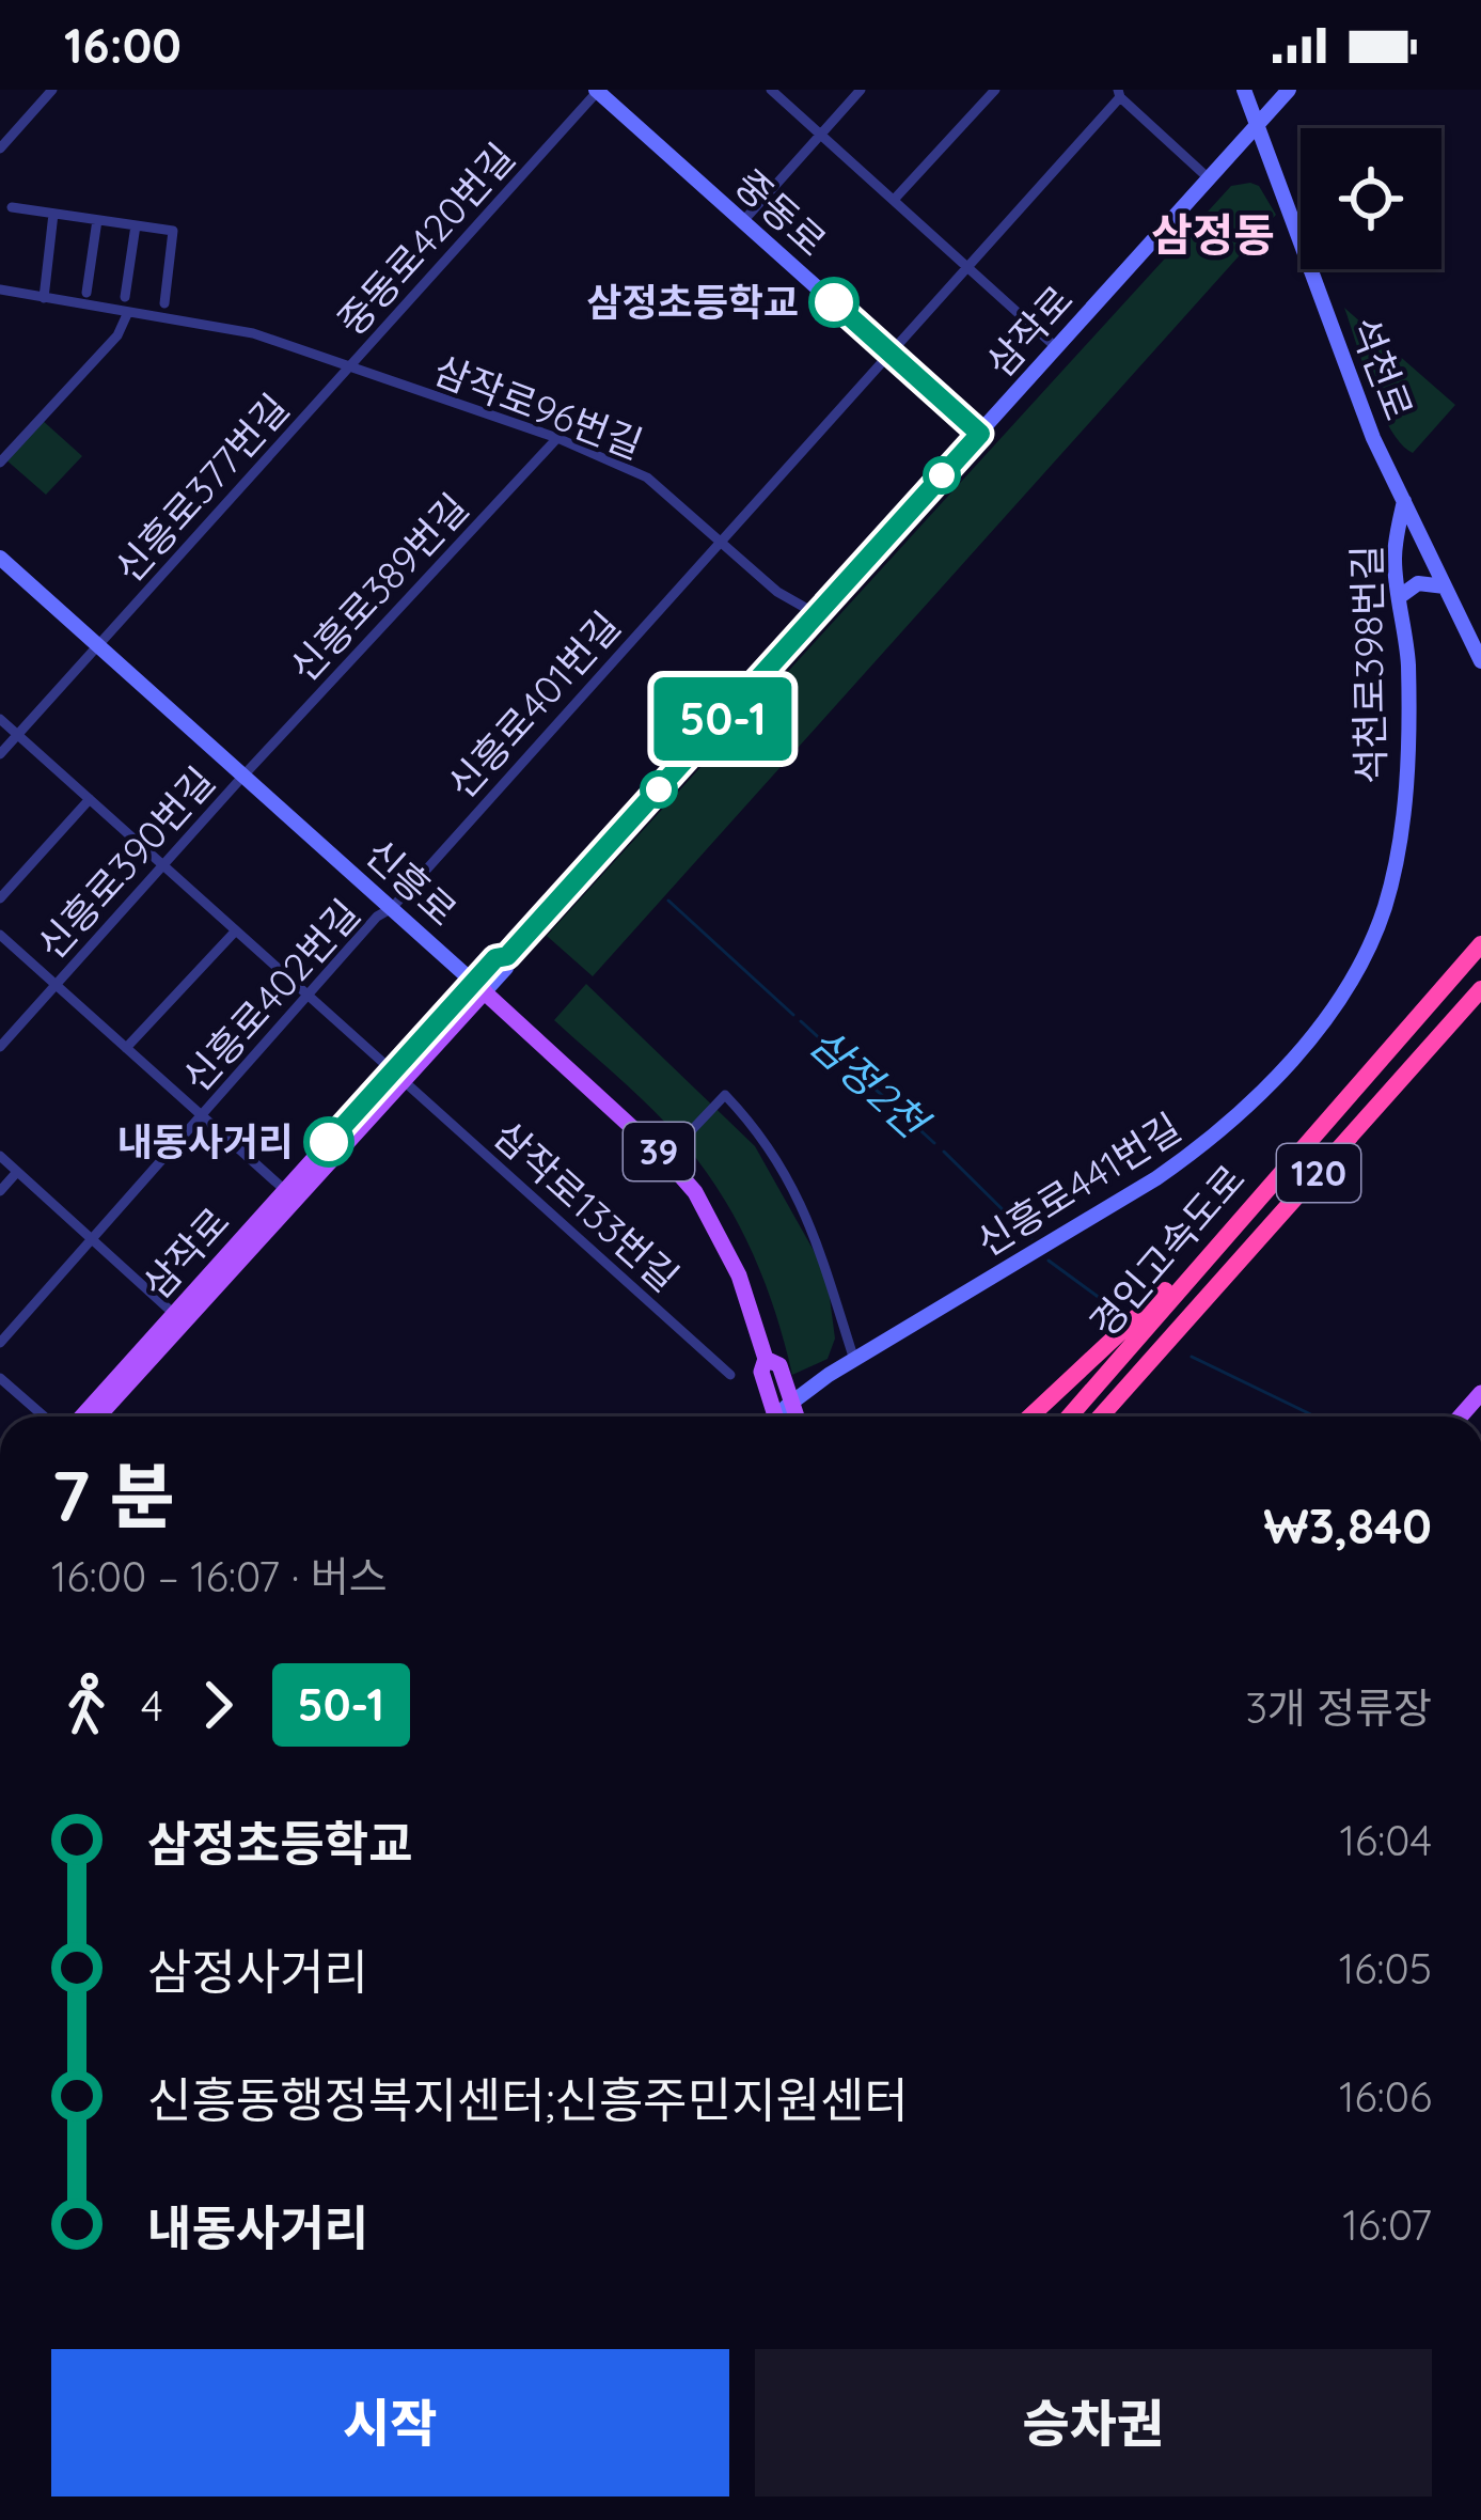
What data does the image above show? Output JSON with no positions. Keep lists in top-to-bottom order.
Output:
{
  "streets": {
    "highway": ["120", "경인고속도로"],
    "main road": ["삼작로", "신흥로", "39"],
    "street": [
      "중동로",
      "중동로420번길",
      "석천로",
      "삼작로96번길",
      "신흥로377번길",
      "신흥로389번길",
      "석천로398번길",
      "신흥로401번길",
      "신흥로390번길",
      "신흥로402번길",
      "신흥로441번길",
      "삼작로133번길"
    ]
  },
  "crossings": [
    ["중동로", "중동로420번길"],
    ["중동로", "삼작로"],
    ["중동로", "신흥로401번길"],
    ["중동로420번길", "삼작로96번길"],
    ["중동로420번길", "신흥로377번길"],
    ["삼작로", "석천로"],
    ["삼작로", "삼작로96번길"],
    ["삼작로", "신흥로"],
    ["삼작로", "삼작로133번길"],
    ["석천로", "석천로398번길"],
    ["삼작로96번길", "신흥로377번길"],
    ["삼작로96번길", "신흥로389번길"],
    ["삼작로96번길", "신흥로401번길"],
    ["신흥로377번길", "신흥로"],
    ["신흥로377번길", "삼작로133번길"],
    ["신흥로389번길", "신흥로390번길"],
    ["신흥로389번길", "신흥로"],
    ["석천로398번길", "신흥로441번길"],
    ["신흥로401번길", "신흥로"],
    ["신흥로401번길", "신흥로402번길"],
    ["신흥로390번길", "신흥로"],
    ["신흥로390번길", "삼작로133번길"],
    ["신흥로", "신흥로402번길"],
    ["신흥로", "신흥로441번길"],
    ["신흥로402번길", "삼작로133번길"]
  ],
  "districts": ["삼정동"],
  "water": ["삼정2천"],
  "places": ["삼정초등학교", "내동사거리"],
  "lines": ["bus line 50-1"],
  "page": {
    "status": "16:00",
    "on_map": "50-1",
    "heading": ["7 분", "16:00 – 16:07 · 버스", "₩3,840"],
    "legs": ["4", "50-1", "3개 정류장"],
    "list": [
      {
        "name": "삼정초등학교",
        "value": "16:04"
      },
      {
        "name": "삼정사거리",
        "value": "16:05"
      },
      {
        "name": "신흥동행정복지센터;신흥주민지원센터",
        "value": "16:06"
      },
      {
        "name": "내동사거리",
        "value": "16:07"
      }
    ],
    "buttons": ["시작", "승차권"]
  }
}
